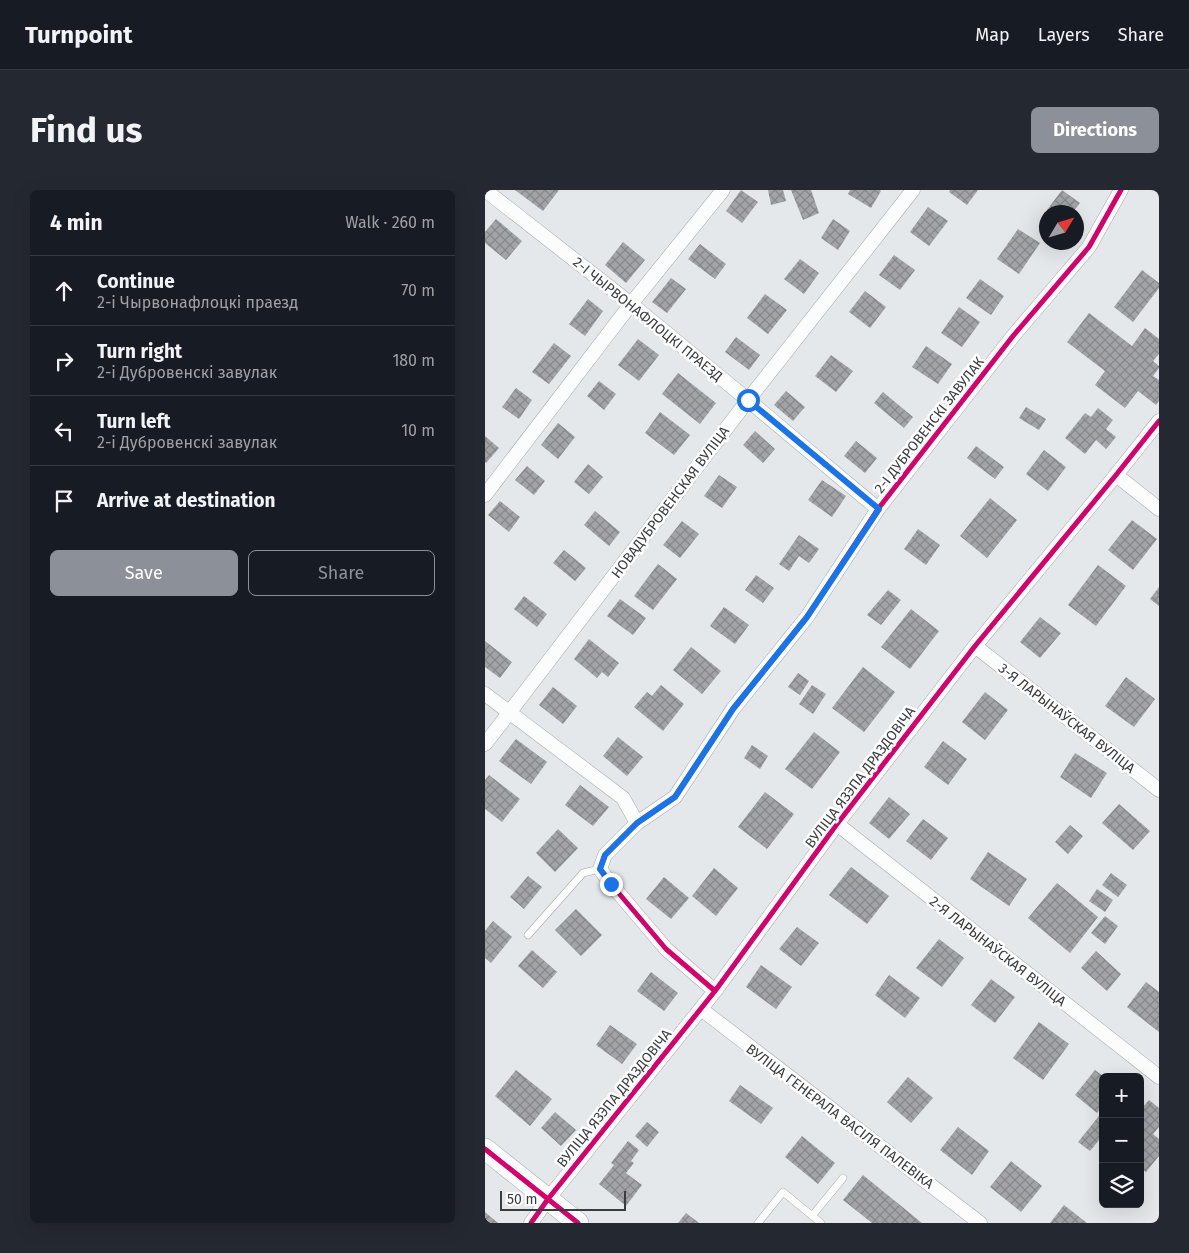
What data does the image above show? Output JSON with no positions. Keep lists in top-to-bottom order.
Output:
{
  "streets": {
    "street": [
      "2-І ЧЫРВОНАФЛОЦКІ ПРАЕЗД",
      "2-І ДУБРОВЕНСКІ ЗАВУЛАК",
      "НОВАДУБРОВЕНСКАЯ ВУЛІЦА",
      "3-Я ЛАРЫНАЎСКАЯ ВУЛІЦА",
      "ВУЛІЦА ЯЗЭПА ДРАЗДОВІЧА",
      "2-Я ЛАРЫНАЎСКАЯ ВУЛІЦА",
      "ВУЛІЦА ГЕНЕРАЛА ВАСІЛЯ ПАЛЕВІКА"
    ]
  },
  "crossings": [
    ["2-І ЧЫРВОНАФЛОЦКІ ПРАЕЗД", "2-І ДУБРОВЕНСКІ ЗАВУЛАК"],
    ["2-І ЧЫРВОНАФЛОЦКІ ПРАЕЗД", "НОВАДУБРОВЕНСКАЯ ВУЛІЦА"],
    ["3-Я ЛАРЫНАЎСКАЯ ВУЛІЦА", "ВУЛІЦА ЯЗЭПА ДРАЗДОВІЧА"],
    ["ВУЛІЦА ЯЗЭПА ДРАЗДОВІЧА", "2-Я ЛАРЫНАЎСКАЯ ВУЛІЦА"],
    ["ВУЛІЦА ЯЗЭПА ДРАЗДОВІЧА", "ВУЛІЦА ГЕНЕРАЛА ВАСІЛЯ ПАЛЕВІКА"]
  ],
  "scale_bar": "50 m",
  "north": "top right",
  "page": {
    "header": "Turnpoint",
    "nav": ["Map", "Layers", "Share"],
    "buttons": [
      "Directions",
      ["Save", "Share"]
    ],
    "title": "Find us",
    "heading": ["4 min", "Walk · 260 m"],
    "list": [
      ["Continue", "2-і Чырвонафлоцкі праезд", "70 m"],
      ["Turn right", "2-і Дубровенскі завулак", "180 m"],
      ["Turn left", "2-і Дубровенскі завулак", "10 m"],
      "Arrive at destination"
    ],
    "map_buttons": ["+", "−"],
    "scale": "50 m"
  }
}
